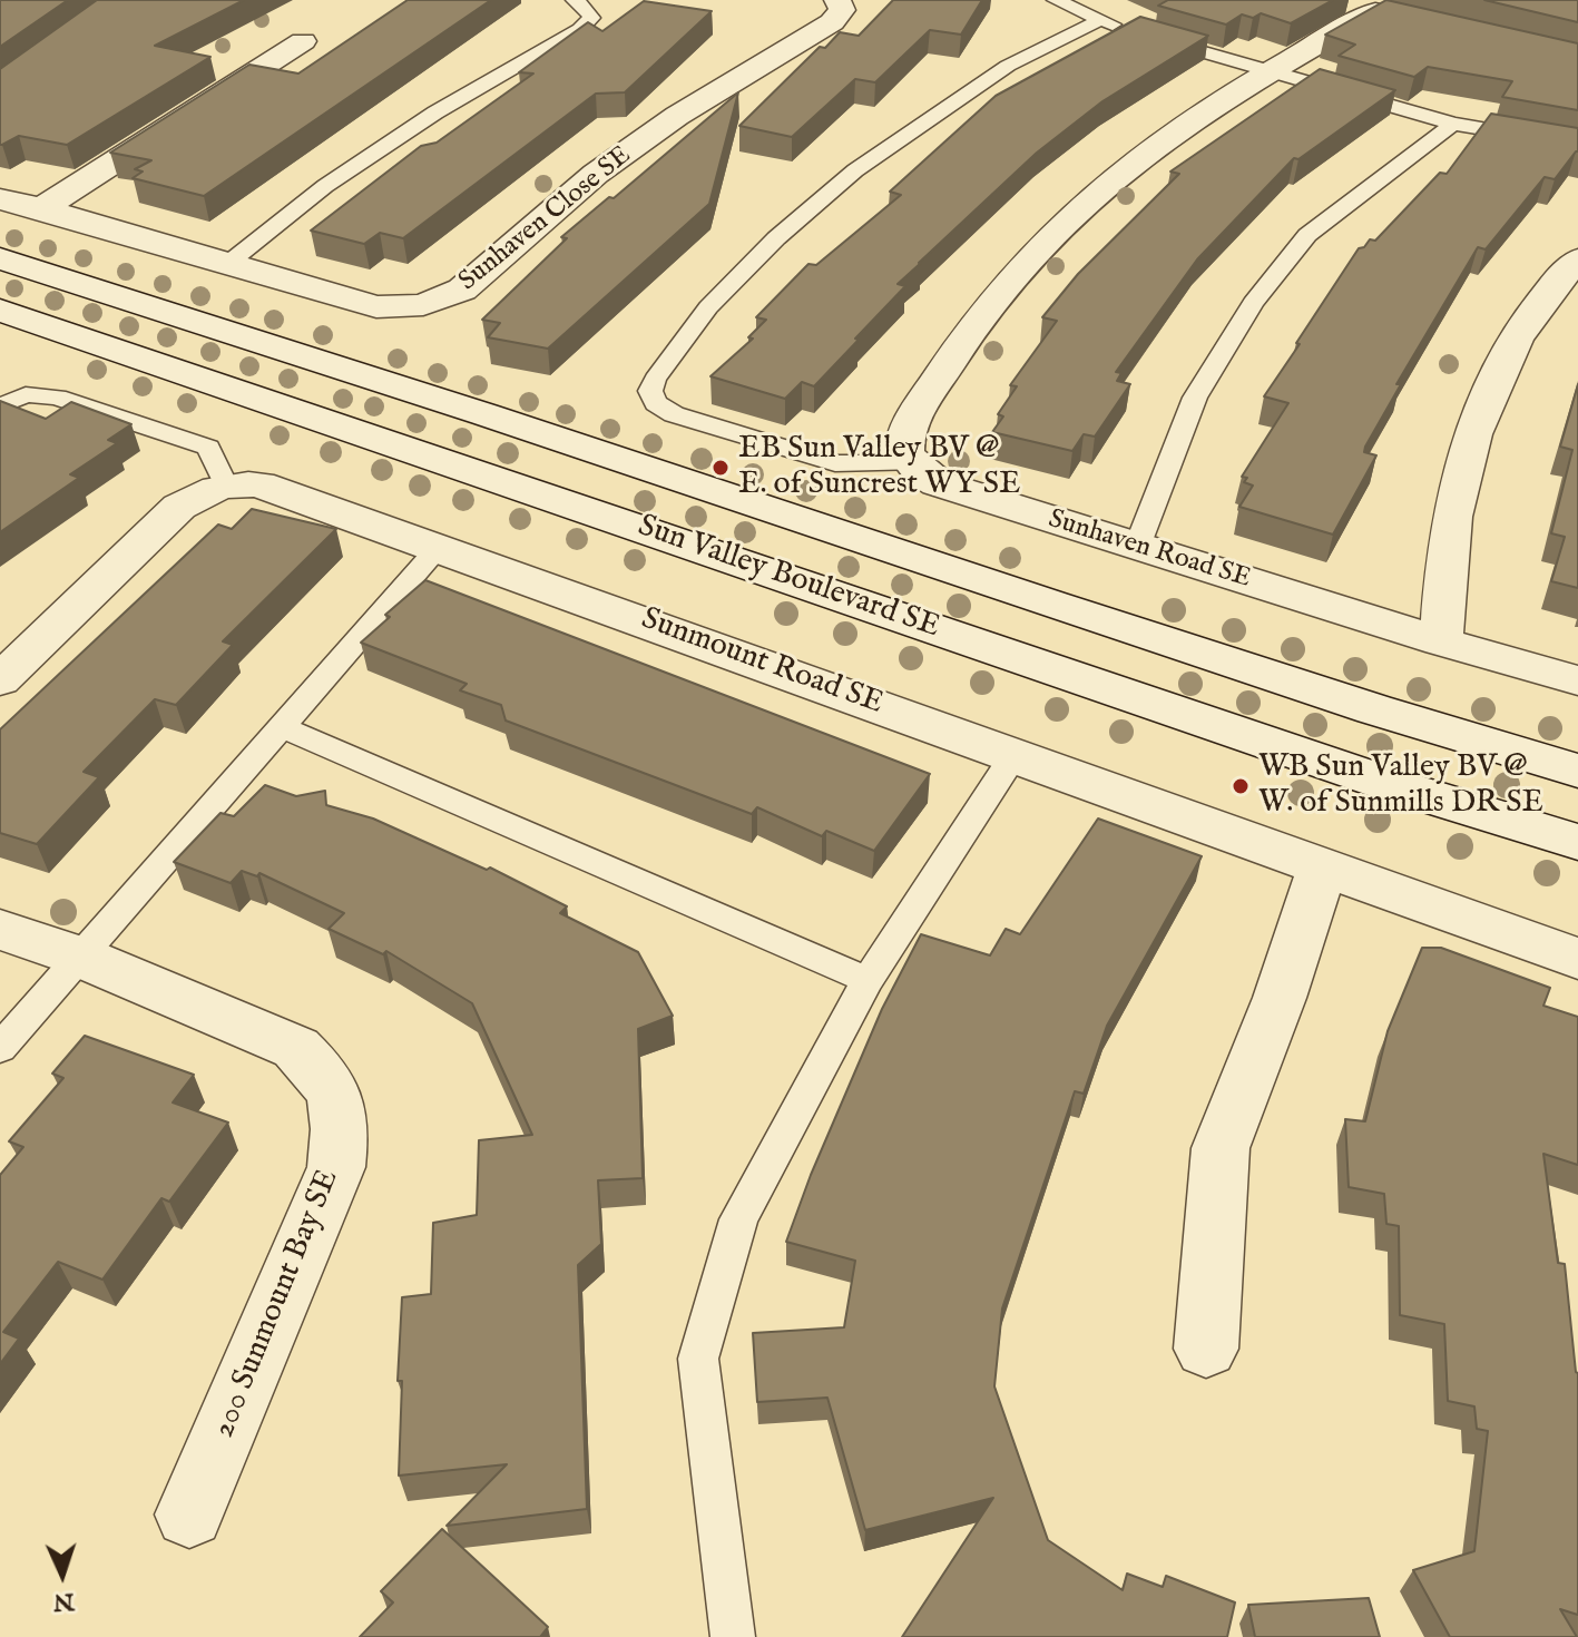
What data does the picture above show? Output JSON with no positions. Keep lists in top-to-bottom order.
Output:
{
  "streets": {
    "street": [
      "Sunhaven Close SE",
      "Sunhaven Road SE",
      "Sun Valley Boulevard SE",
      "Sunmount Road SE",
      "200 Sunmount Bay SE"
    ]
  },
  "places": ["EB Sun Valley BV @ E. of Suncrest WY SE", "WB Sun Valley BV @ W. of Sunmills DR SE"],
  "north": "bottom"
}
